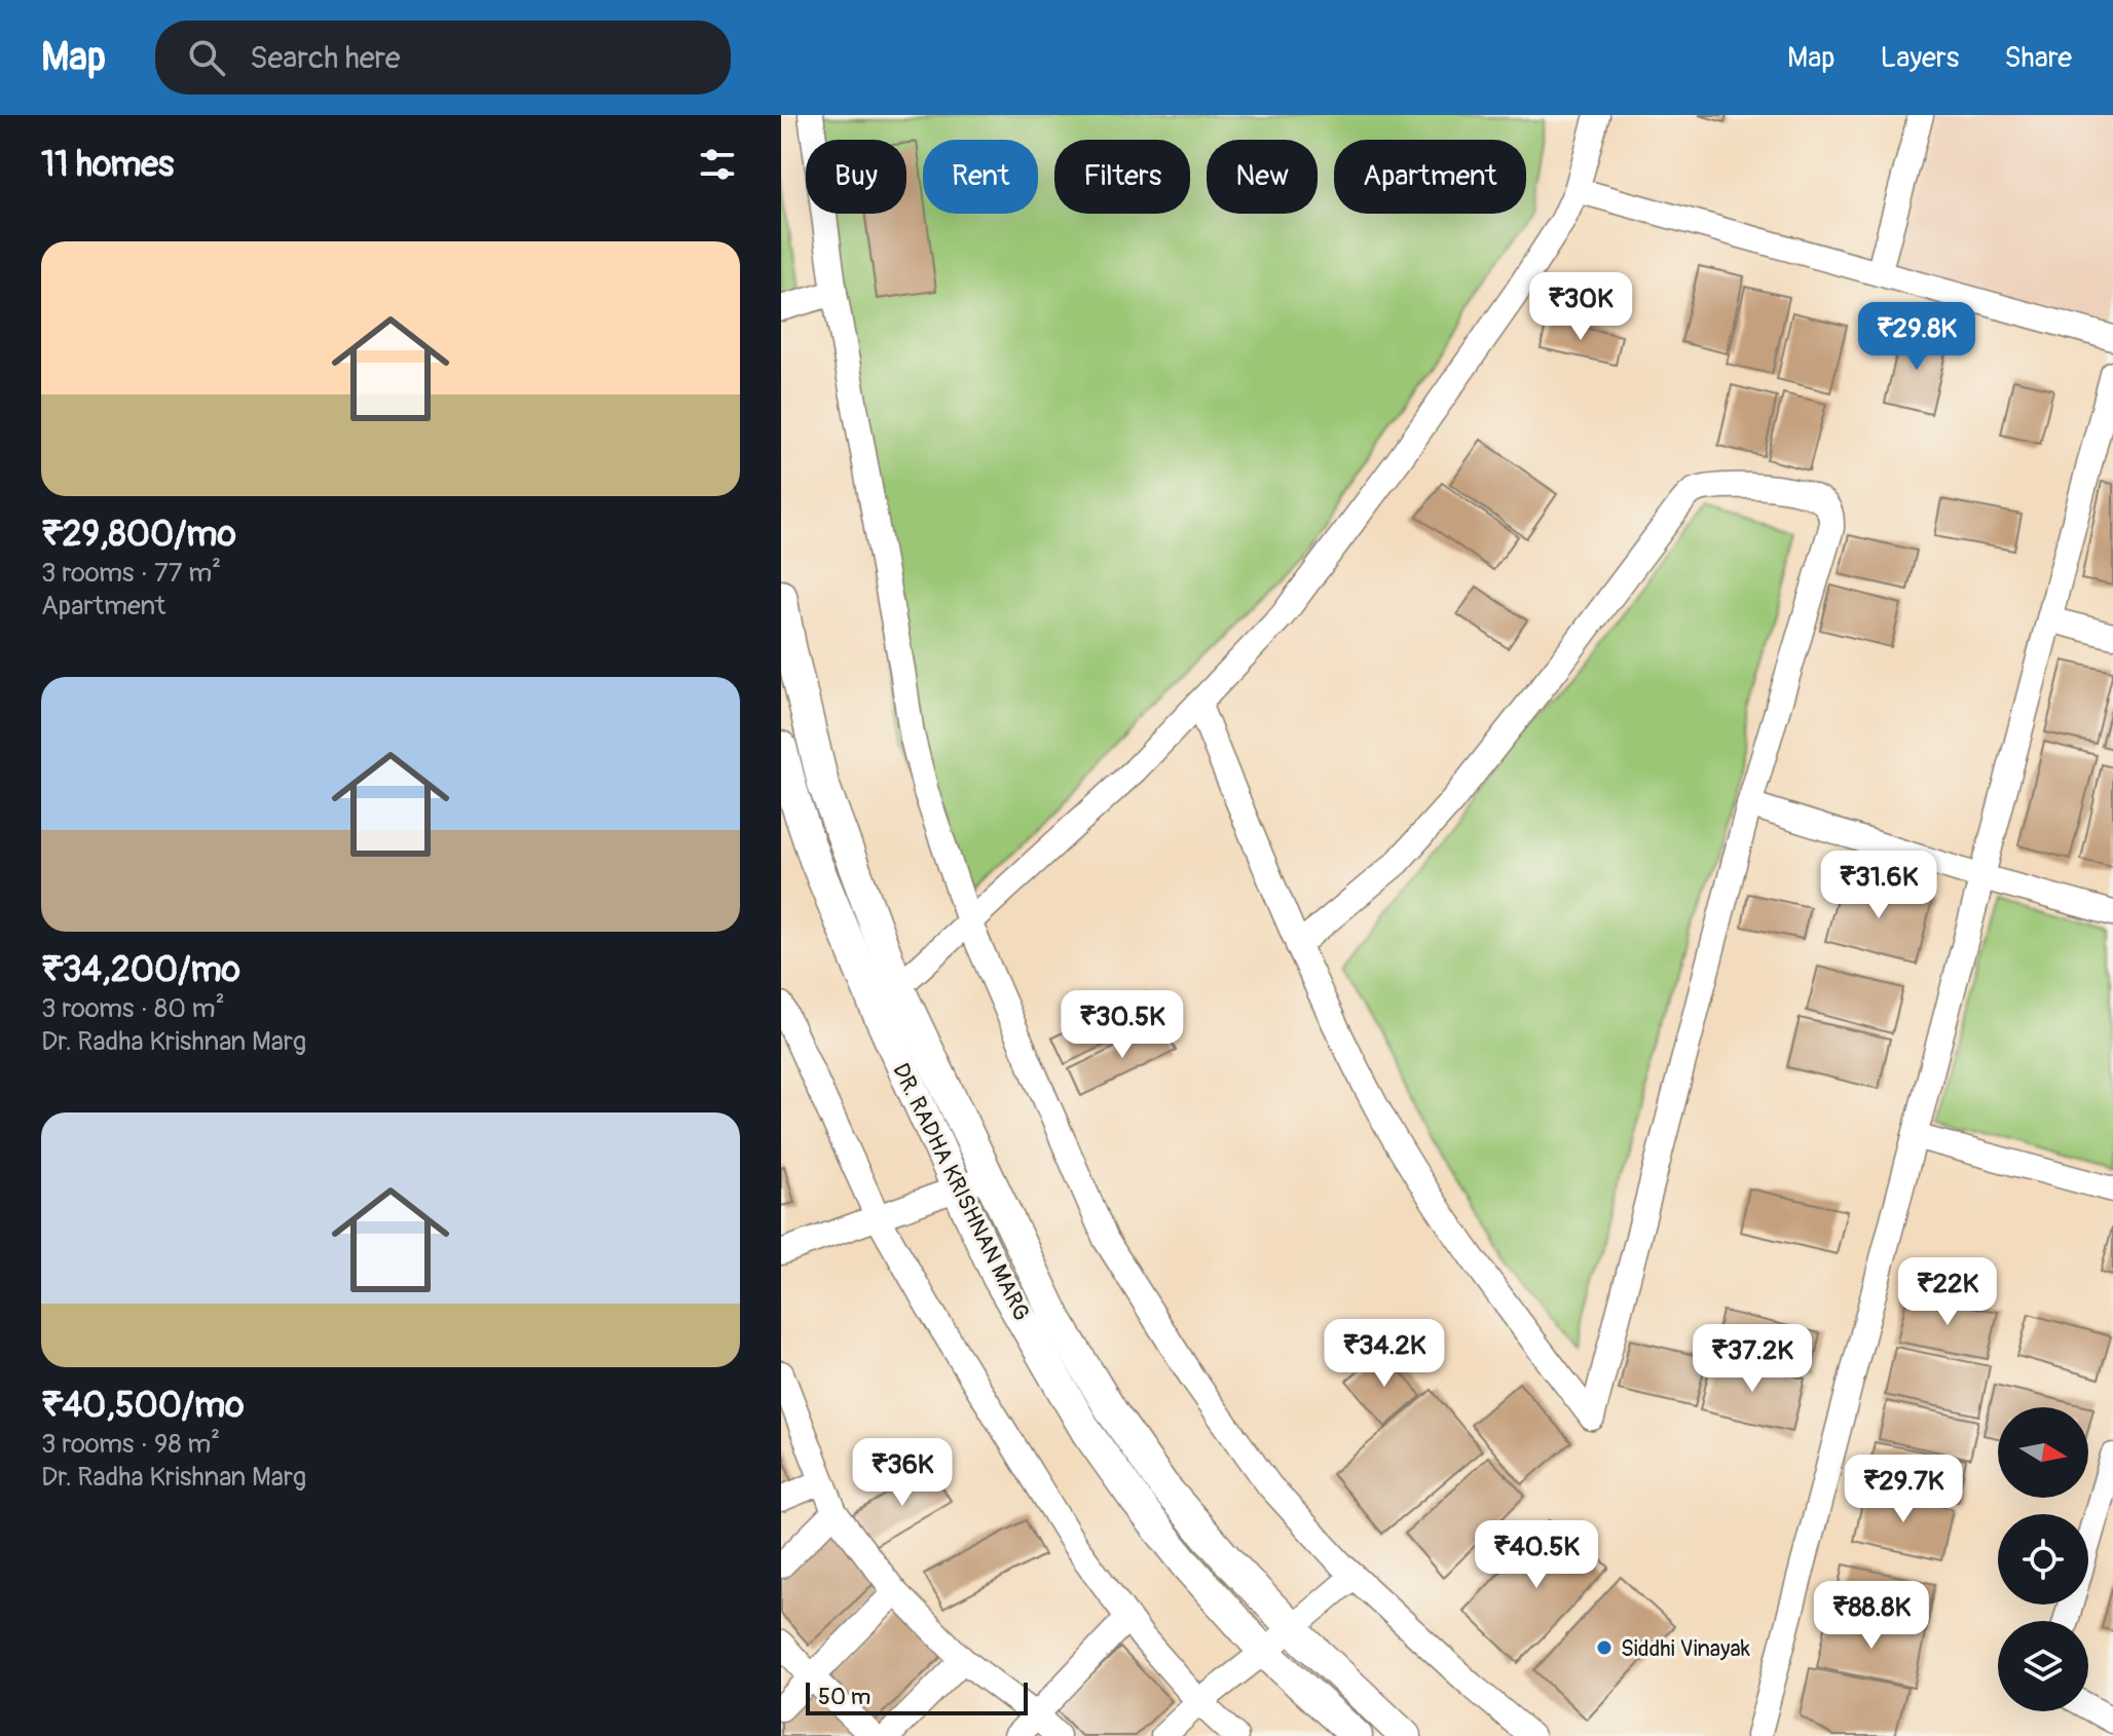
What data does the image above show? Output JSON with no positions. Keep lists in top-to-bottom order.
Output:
{
  "streets": {
    "street": ["DR. RADHA KRISHNAN MARG"]
  },
  "places": ["Siddhi Vinayak"],
  "scale_bar": "50 m",
  "north": "right",
  "page": {
    "header": "Map",
    "search": "Search here",
    "nav": ["Map", "Layers", "Share"],
    "heading": "11 homes",
    "chip": [
      "Buy",
      "Rent",
      "Filters",
      "New",
      "Apartment"
    ],
    "list": [
      {
        "name": "₹29,800/mo",
        "note": "3 rooms · 77 m² · Apartment"
      },
      {
        "name": "₹34,200/mo",
        "note": "3 rooms · 80 m² · Dr. Radha Krishnan Marg"
      },
      {
        "name": "₹40,500/mo",
        "note": "3 rooms · 98 m² · Dr. Radha Krishnan Marg"
      }
    ],
    "price": [
      "₹30K",
      "₹29.8K",
      "₹31.6K",
      "₹30.5K",
      "₹22K",
      "₹34.2K",
      "₹37.2K",
      "₹36K",
      "₹29.7K",
      "₹40.5K",
      "₹88.8K"
    ],
    "scale": "50 m"
  }
}
